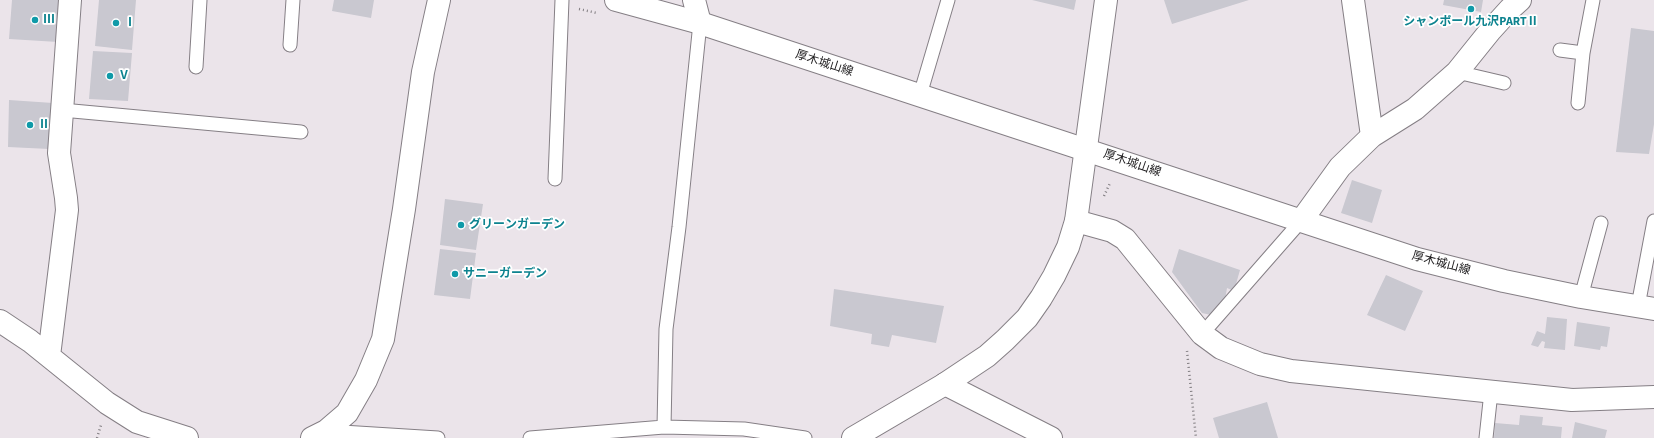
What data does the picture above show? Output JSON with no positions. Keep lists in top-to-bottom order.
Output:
{
  "streets": {
    "street": ["厚木城山線"]
  },
  "places": [
    "シャンポール九沢PARTⅡ",
    "Ⅲ",
    "Ⅰ",
    "Ⅴ",
    "Ⅱ",
    "グリーンガーデン",
    "サニーガーデン"
  ]
}
